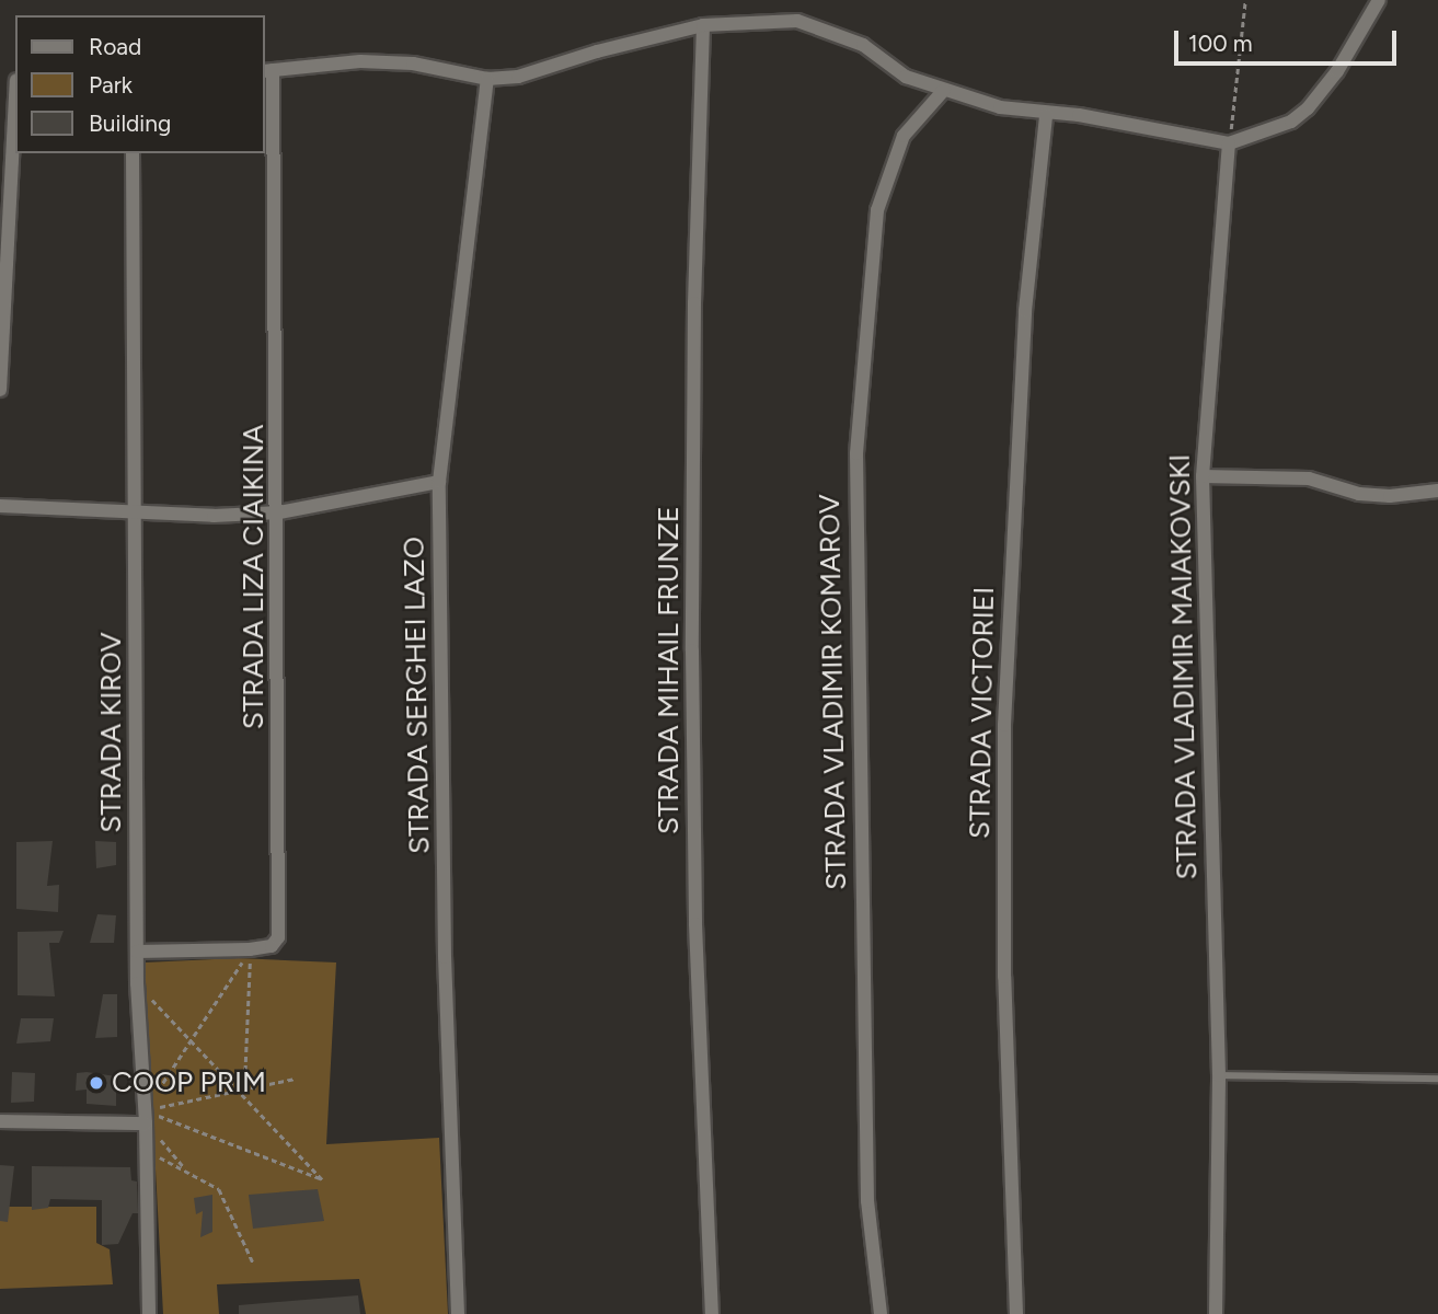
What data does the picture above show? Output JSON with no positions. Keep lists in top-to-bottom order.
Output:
{
  "streets": {
    "street": [
      "STRADA LIZA CIAIKINA",
      "STRADA VLADIMIR MAIAKOVSKI",
      "STRADA MIHAIL FRUNZE",
      "STRADA VLADIMIR KOMAROV",
      "STRADA SERGHEI LAZO",
      "STRADA VICTORIEI",
      "STRADA KIROV"
    ]
  },
  "places": ["COOP PRIM"],
  "legend": ["Road", "Park", "Building"],
  "scale_bar": "100 m"
}
